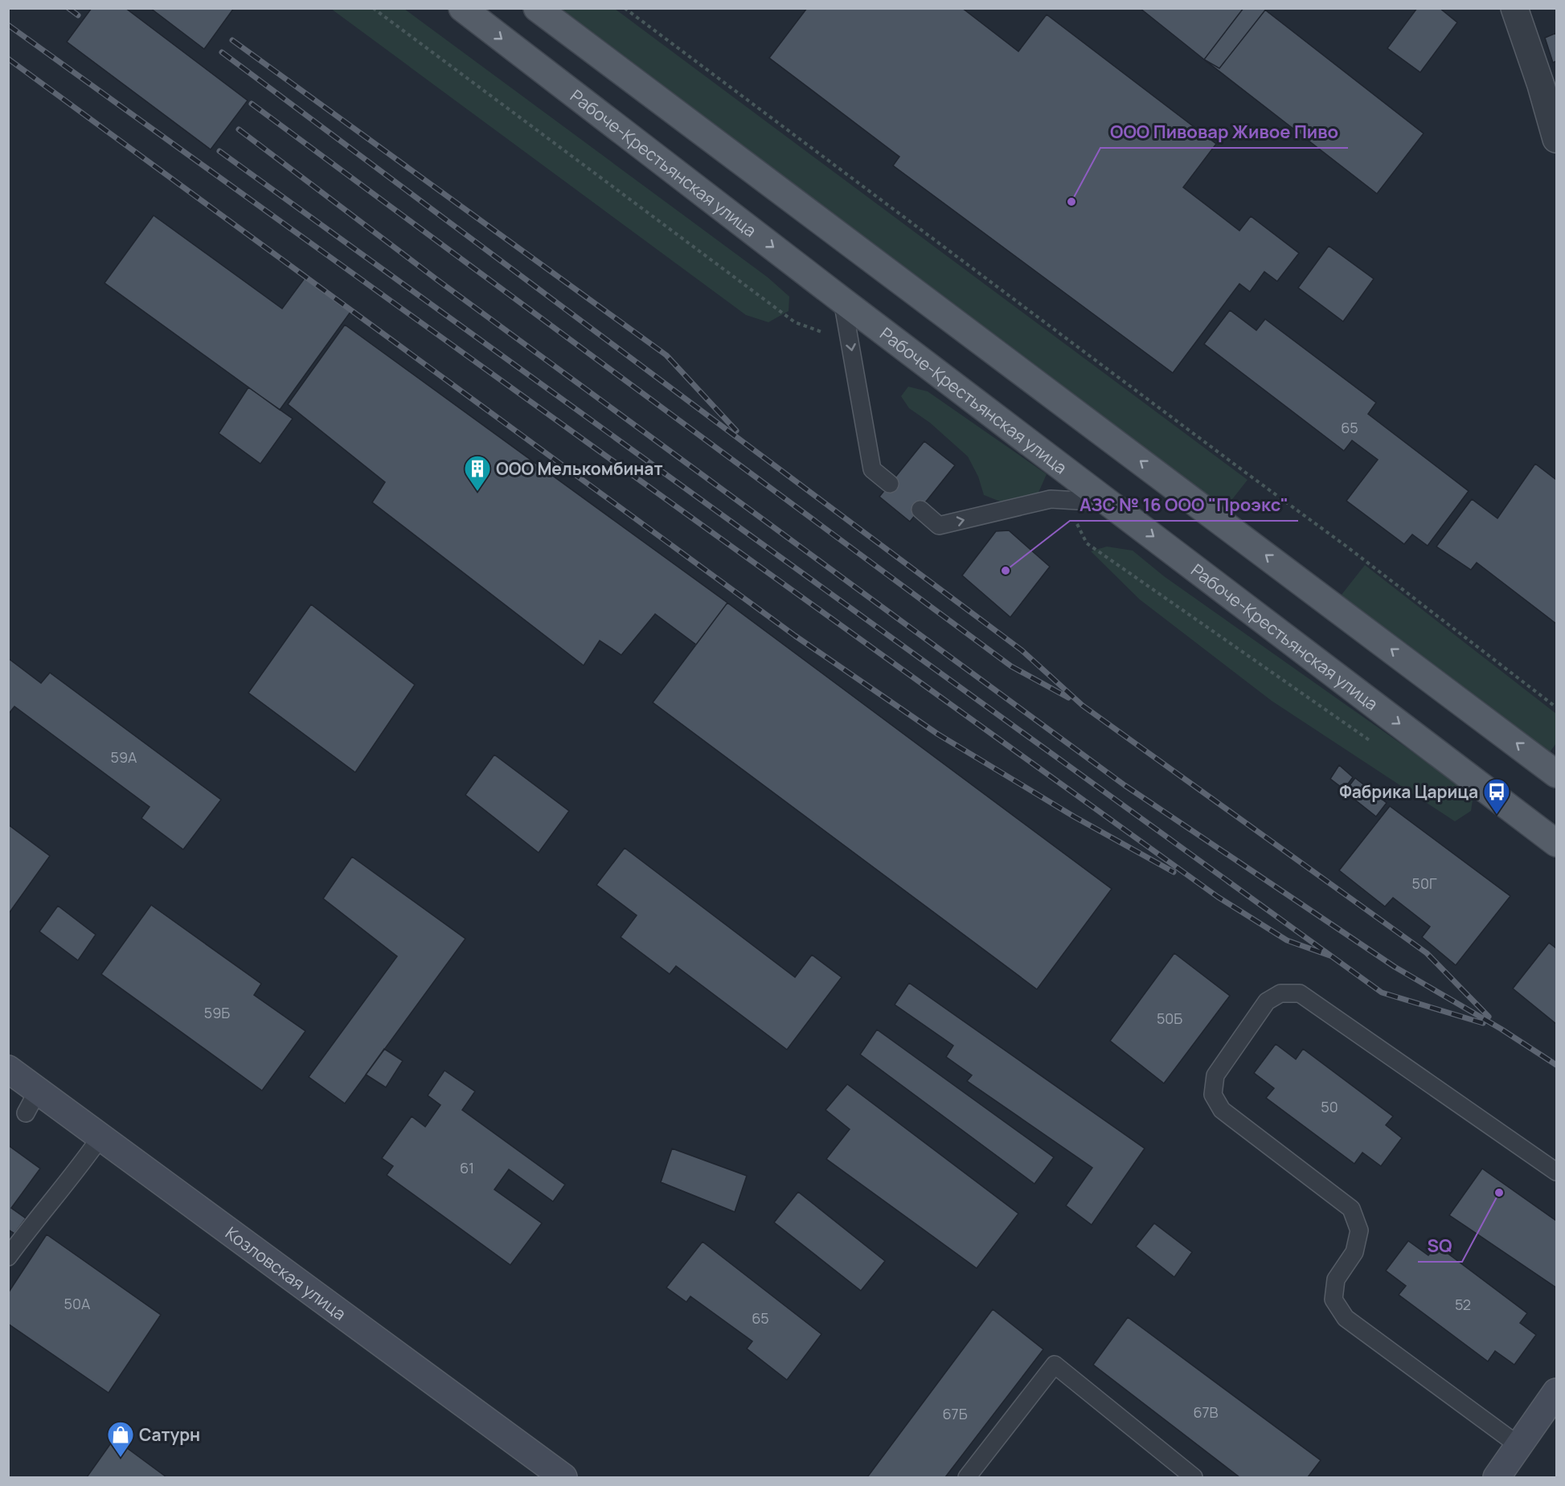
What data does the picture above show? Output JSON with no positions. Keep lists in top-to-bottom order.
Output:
{
  "streets": {
    "main road": ["Рабоче-Крестьянская улица"],
    "street": ["Козловская улица"]
  },
  "places": {
    "other": ["ООО Пивовар Живое Пиво", "АЗС № 16 ООО \"Проэкс\"", "SQ"],
    "building": ["ООО Мелькомбинат"],
    "bus stop": ["Фабрика Царица"],
    "shop": ["Сатурн"]
  },
  "house_numbers": [
    "65",
    "59А",
    "50Г",
    "59Б",
    "50Б",
    "50",
    "61",
    "50А",
    "52",
    "65",
    "67В",
    "67Б"
  ]
}
